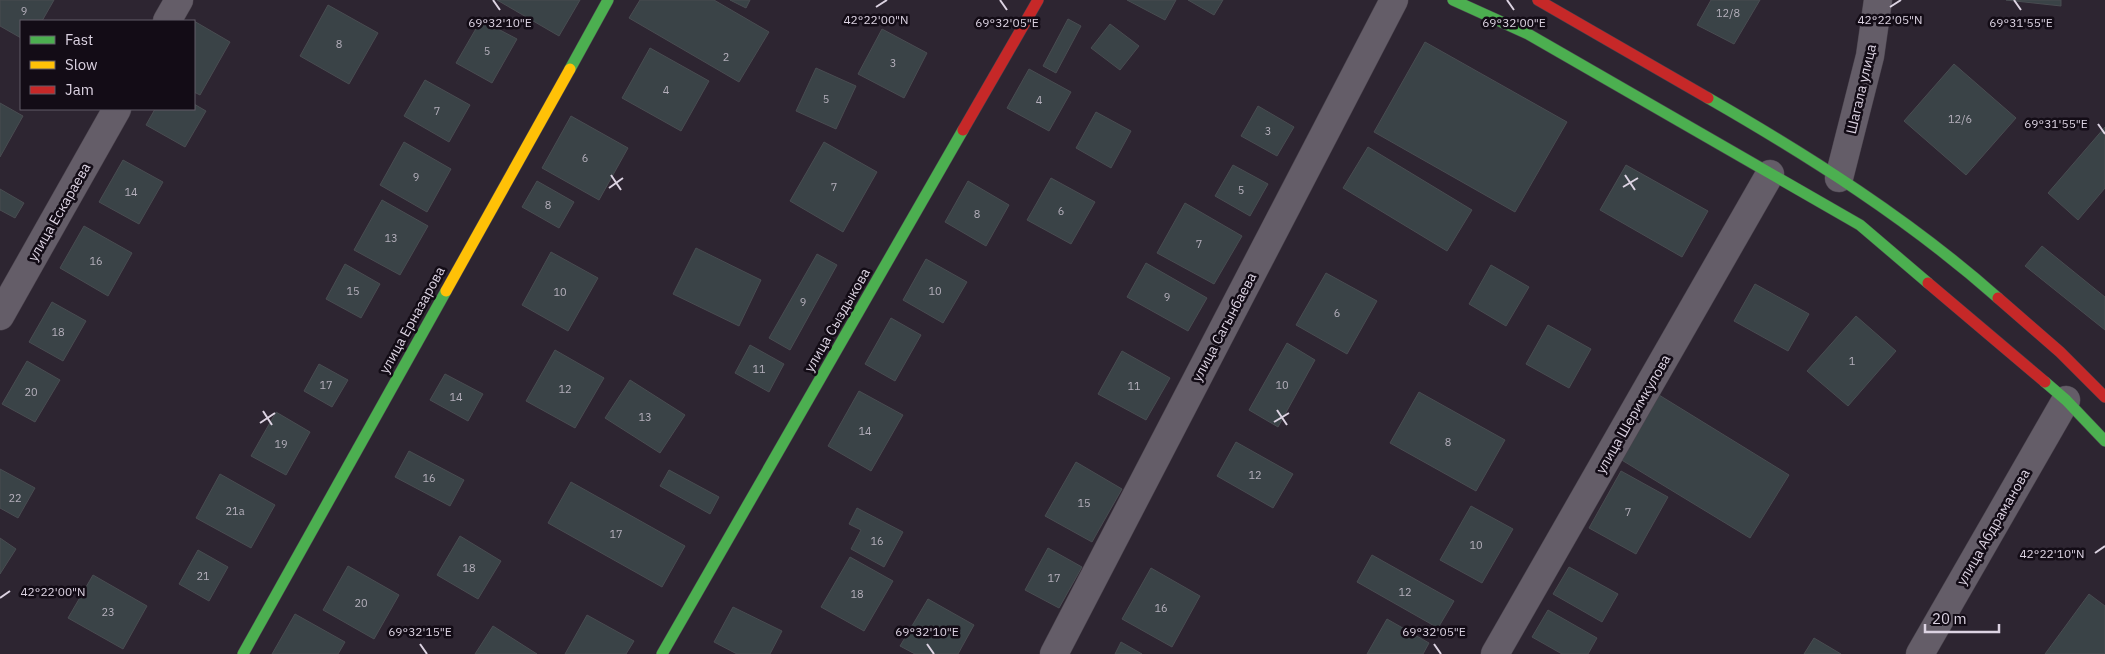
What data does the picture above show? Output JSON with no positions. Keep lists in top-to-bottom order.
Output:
{
  "streets": {
    "main road": ["улица Ерназарова", "улица Сыздыкова"],
    "street": [
      "Шагала улица",
      "улица Ескараева",
      "улица Сагынбаева",
      "улица Шеримкулова",
      "улица Абдраманова"
    ]
  },
  "house_numbers": [
    "9",
    "12/8",
    "8",
    "5",
    "2",
    "3",
    "4",
    "5",
    "4",
    "7",
    "12/6",
    "3",
    "6",
    "9",
    "7",
    "5",
    "14",
    "8",
    "6",
    "8",
    "13",
    "7",
    "16",
    "15",
    "10",
    "10",
    "9",
    "9",
    "6",
    "18",
    "1",
    "11",
    "17",
    "10",
    "11",
    "12",
    "20",
    "14",
    "13",
    "14",
    "8",
    "19",
    "12",
    "16",
    "22",
    "15",
    "21а",
    "7",
    "17",
    "16",
    "10",
    "18",
    "21",
    "17",
    "12",
    "18",
    "20",
    "16",
    "23"
  ],
  "legend": ["Fast", "Slow", "Jam"],
  "scale_bar": "20 m",
  "coordinates": [
    "42°22'00\"N",
    "42°22'05\"N",
    "69°32'10\"E",
    "69°32'05\"E",
    "69°32'00\"E",
    "69°31'55\"E",
    "42°22'10\"N",
    "69°32'15\"E"
  ]
}
